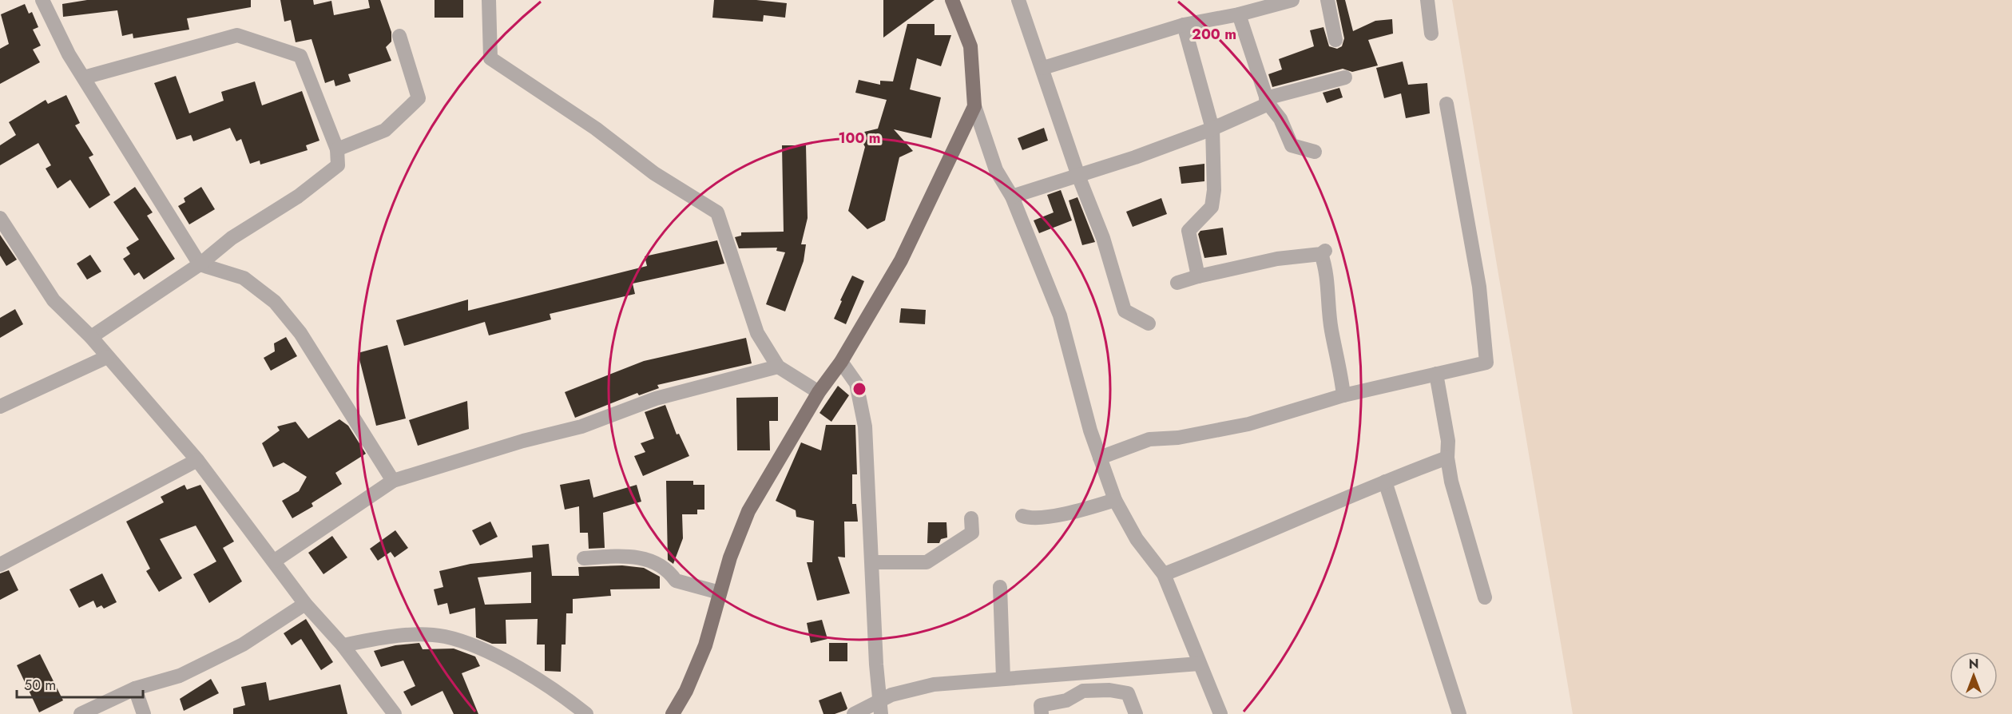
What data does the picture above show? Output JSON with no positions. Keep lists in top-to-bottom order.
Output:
{
  "scale_bar": "50 m",
  "north": "top",
  "rings": ["200 m", "100 m"]
}
